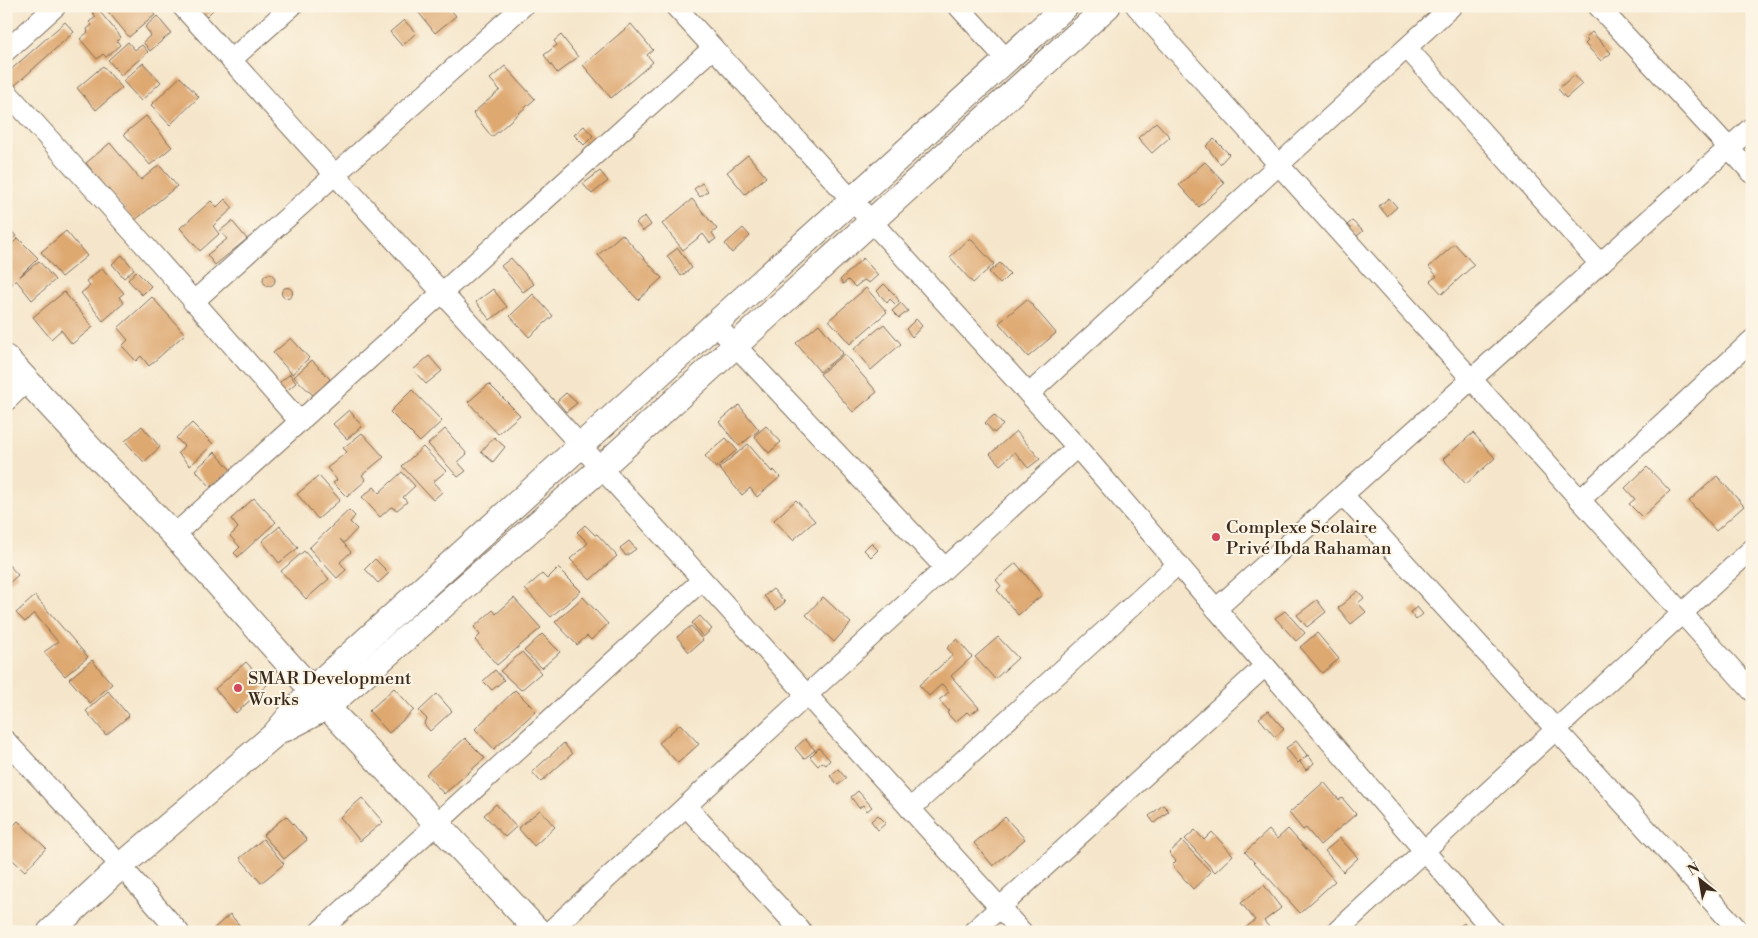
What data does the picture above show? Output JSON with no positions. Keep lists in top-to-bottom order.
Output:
{
  "places": ["Complexe Scolaire Privé Ibda Rahaman", "SMAR Development Works"],
  "north": "top left"
}
